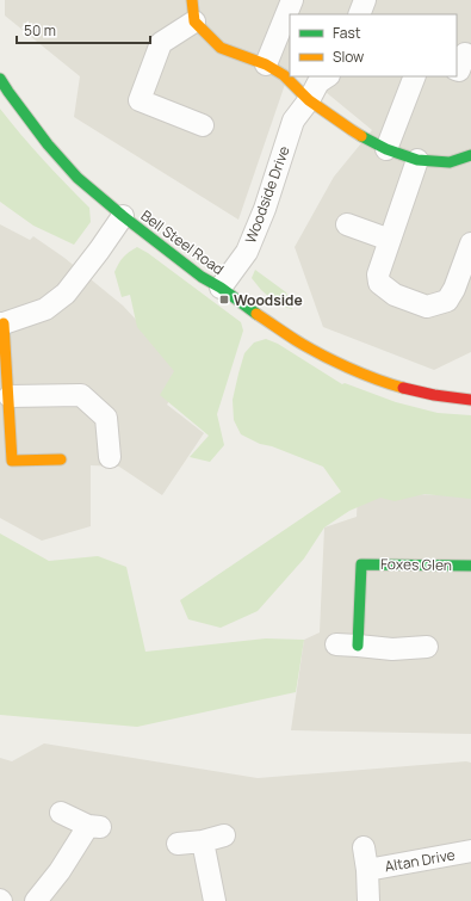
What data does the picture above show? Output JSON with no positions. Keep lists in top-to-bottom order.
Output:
{
  "streets": {
    "street": [
      "Woodside Drive",
      "Bell Steel Road",
      "Foxes Glen",
      "Altan Drive"
    ]
  },
  "crossings": [
    ["Woodside Drive", "Bell Steel Road"]
  ],
  "places": {
    "transit": ["Woodside"]
  },
  "legend": ["Fast", "Slow"],
  "scale_bar": "50 m"
}
